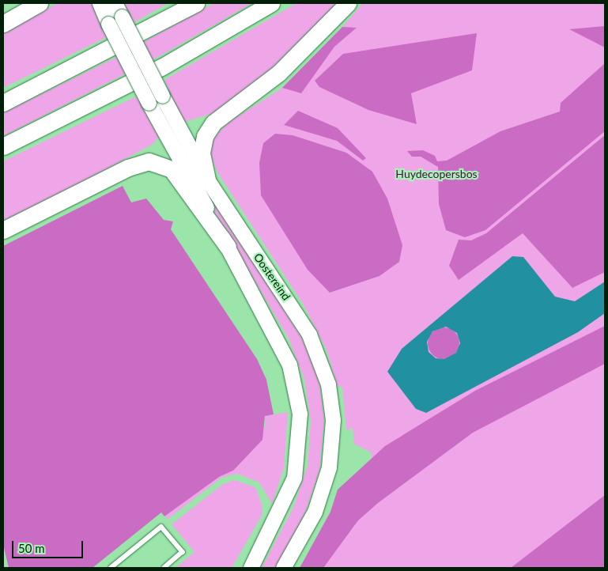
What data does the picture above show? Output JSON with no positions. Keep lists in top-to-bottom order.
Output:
{
  "streets": {
    "main road": ["Oostereind"]
  },
  "parks": ["Huydecopersbos"],
  "scale_bar": "50 m"
}
